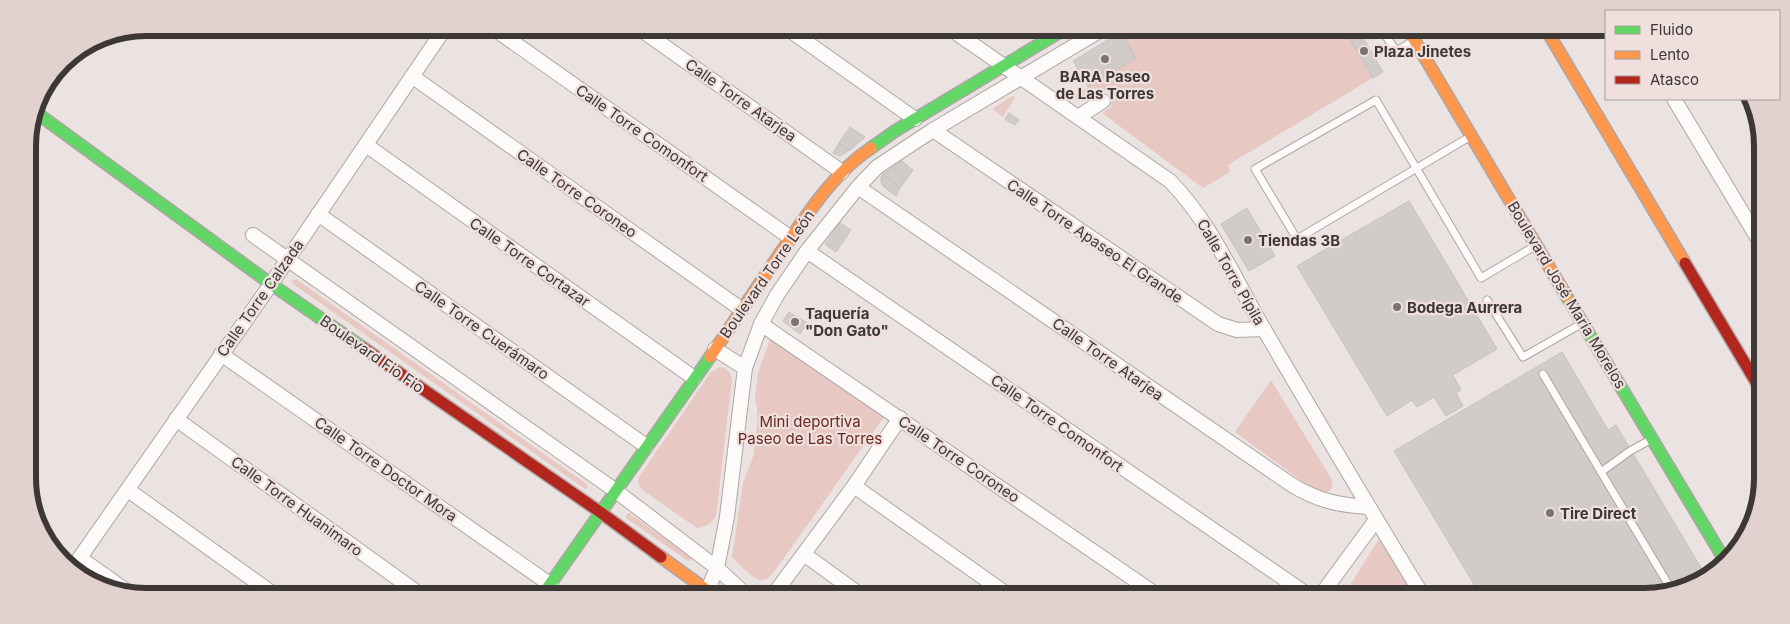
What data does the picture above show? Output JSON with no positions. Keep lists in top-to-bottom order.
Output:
{
  "streets": {
    "street": [
      "Calle Torre Atarjea",
      "Calle Torre Comonfort",
      "Calle Torre Coroneo",
      "Calle Torre Apaseo El Grande",
      "Calle Torre Cortazar",
      "Calle Torre Pípila",
      "Boulevard Torre León",
      "Boulevard José María Morelos",
      "Calle Torre Calzada",
      "Calle Torre Cuerámaro",
      "Boulevard Fio Fio",
      "Calle Torre Doctor Mora",
      "Calle Torre Huanimaro"
    ]
  },
  "crossings": [
    ["Calle Torre Atarjea", "Calle Torre Pípila"],
    ["Calle Torre Atarjea", "Boulevard Torre León"],
    ["Calle Torre Comonfort", "Boulevard Torre León"],
    ["Calle Torre Coroneo", "Boulevard Torre León"],
    ["Calle Torre Coroneo", "Calle Torre Calzada"],
    ["Calle Torre Apaseo El Grande", "Calle Torre Pípila"],
    ["Calle Torre Apaseo El Grande", "Boulevard Torre León"],
    ["Calle Torre Cortazar", "Boulevard Torre León"],
    ["Calle Torre Cortazar", "Calle Torre Calzada"],
    ["Calle Torre Pípila", "Boulevard Torre León"],
    ["Boulevard Torre León", "Calle Torre Cuerámaro"],
    ["Boulevard Torre León", "Boulevard Fio Fio"],
    ["Calle Torre Calzada", "Calle Torre Cuerámaro"],
    ["Calle Torre Calzada", "Boulevard Fio Fio"],
    ["Calle Torre Calzada", "Calle Torre Doctor Mora"],
    ["Calle Torre Calzada", "Calle Torre Huanimaro"]
  ],
  "parks": ["Mini deportiva Paseo de Las Torres"],
  "places": [
    "Plaza Jinetes",
    "BARA Paseo de Las Torres",
    "Tiendas 3B",
    "Bodega Aurrera",
    "Taquería \"Don Gato\"",
    "Tire Direct"
  ],
  "legend": ["Fluido", "Lento", "Atasco"]
}
